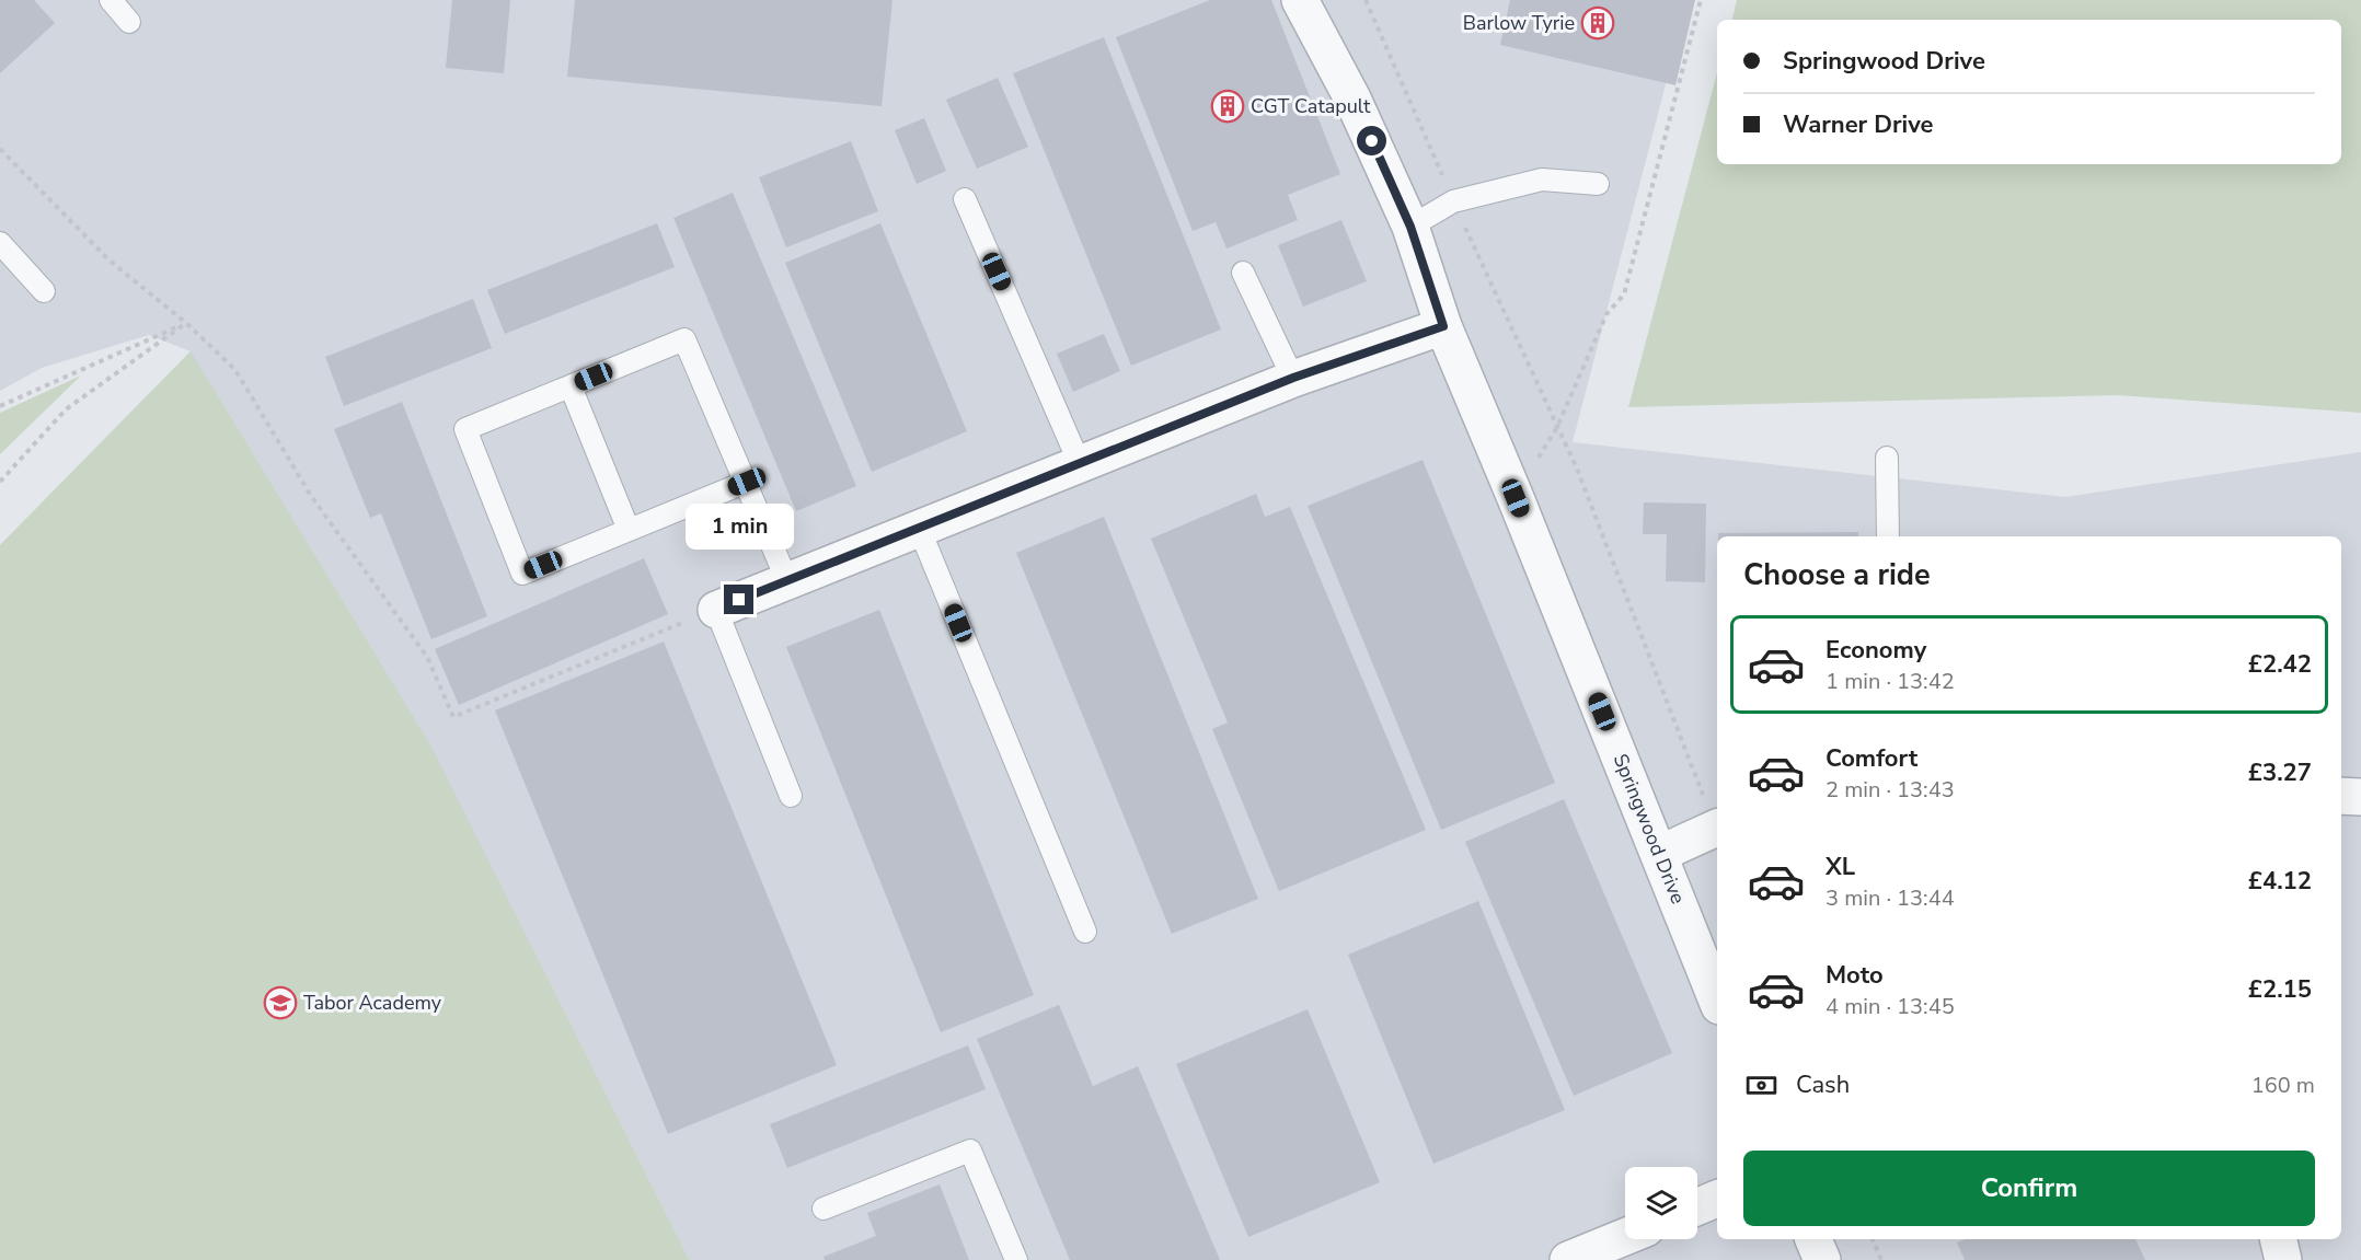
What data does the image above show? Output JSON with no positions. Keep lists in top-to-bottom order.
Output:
{
  "streets": {
    "street": ["Springwood Drive"]
  },
  "places": {
    "building": ["Barlow Tyrie", "CGT Catapult"],
    "school or university": ["Tabor Academy"]
  },
  "page": {
    "banner": ["Springwood Drive", "Warner Drive"],
    "bubble": "1 min",
    "heading": "Choose a ride",
    "list": [
      {
        "name": "Economy",
        "note": "1 min · 13:42",
        "value": "£2.42"
      },
      {
        "name": "Comfort",
        "note": "2 min · 13:43",
        "value": "£3.27"
      },
      {
        "name": "XL",
        "note": "3 min · 13:44",
        "value": "£4.12"
      },
      {
        "name": "Moto",
        "note": "4 min · 13:45",
        "value": "£2.15"
      }
    ],
    "pay": ["Cash", "160 m"],
    "buttons": "Confirm"
  }
}
